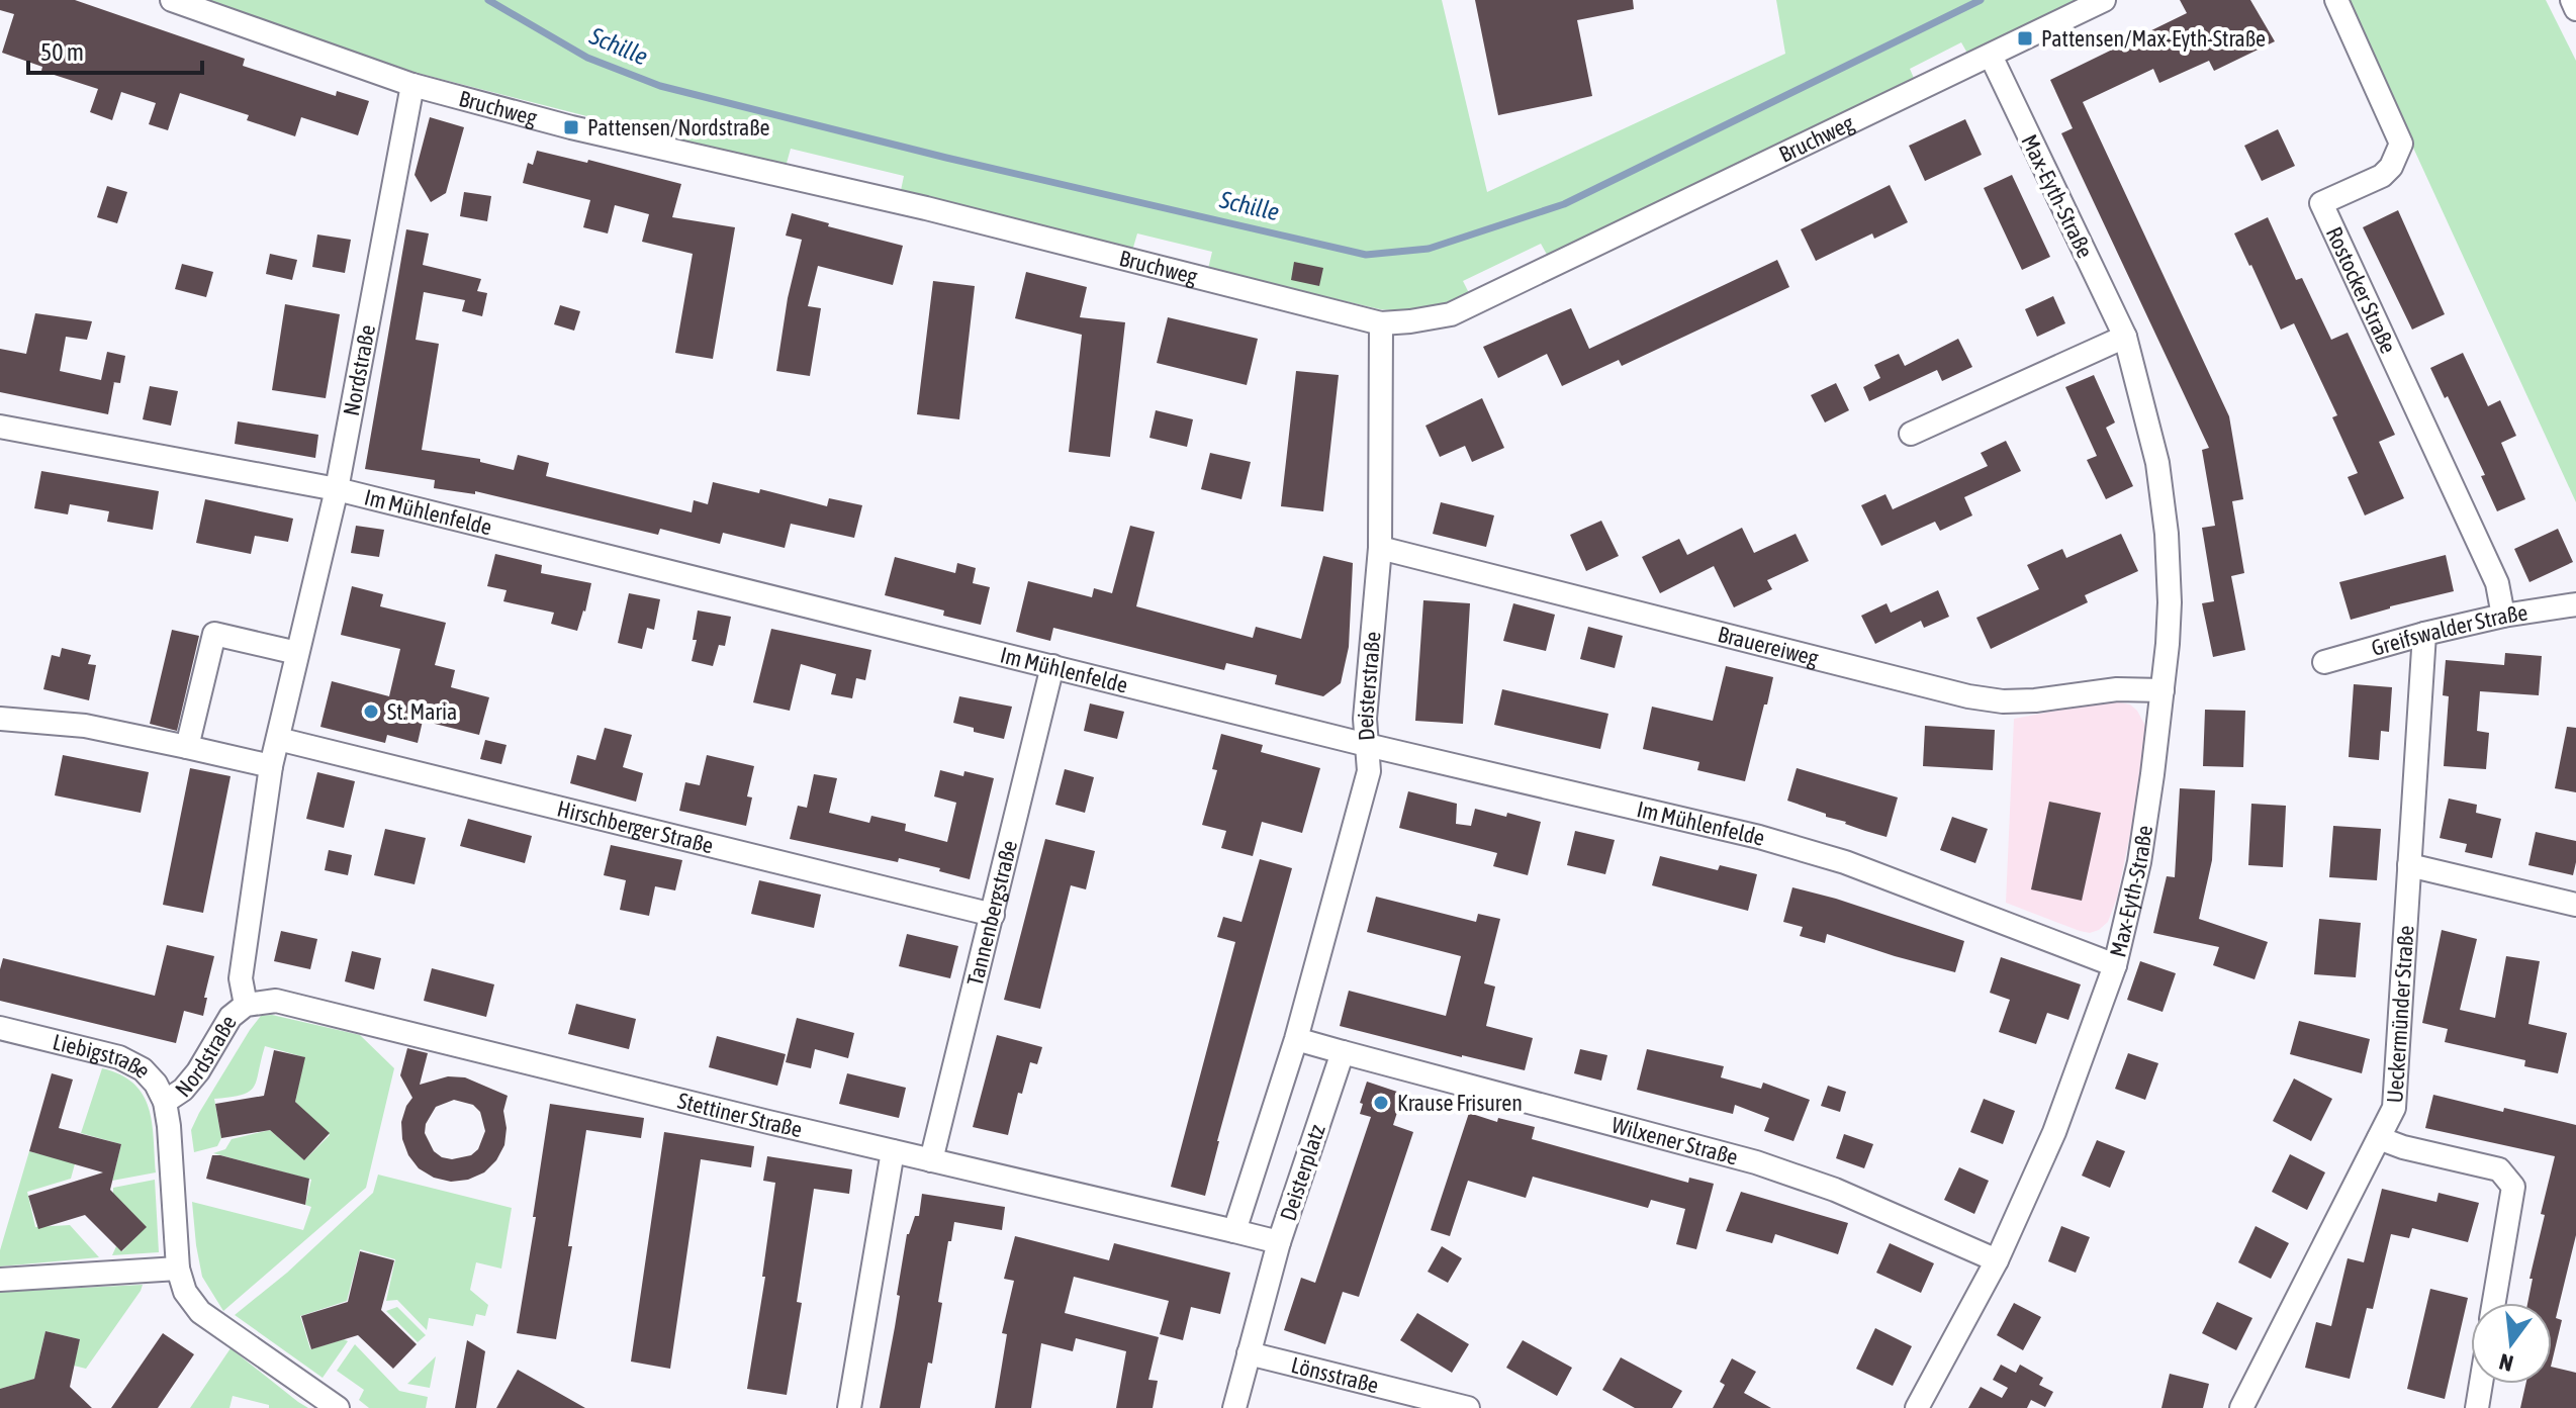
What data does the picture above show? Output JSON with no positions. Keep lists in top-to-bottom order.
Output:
{
  "streets": {
    "street": [
      "Bruchweg",
      "Max-Eyth-Straße",
      "Rostocker Straße",
      "Nordstraße",
      "Im Mühlenfelde",
      "Greifswalder Straße",
      "Brauereiweg",
      "Deisterstraße",
      "Hirschberger Straße",
      "Tannenbergstraße",
      "Ueckermünder Straße",
      "Liebigstraße",
      "Stettiner Straße",
      "Wilxener Straße",
      "Deisterplatz",
      "Lönsstraße"
    ]
  },
  "crossings": [
    ["Bruchweg", "Max-Eyth-Straße"],
    ["Bruchweg", "Nordstraße"],
    ["Bruchweg", "Deisterstraße"],
    ["Max-Eyth-Straße", "Im Mühlenfelde"],
    ["Max-Eyth-Straße", "Brauereiweg"],
    ["Max-Eyth-Straße", "Wilxener Straße"],
    ["Rostocker Straße", "Greifswalder Straße"],
    ["Nordstraße", "Im Mühlenfelde"],
    ["Nordstraße", "Hirschberger Straße"],
    ["Nordstraße", "Liebigstraße"],
    ["Nordstraße", "Stettiner Straße"],
    ["Im Mühlenfelde", "Deisterstraße"],
    ["Im Mühlenfelde", "Tannenbergstraße"],
    ["Greifswalder Straße", "Ueckermünder Straße"],
    ["Brauereiweg", "Deisterstraße"],
    ["Deisterstraße", "Deisterplatz"],
    ["Hirschberger Straße", "Tannenbergstraße"],
    ["Tannenbergstraße", "Stettiner Straße"],
    ["Stettiner Straße", "Deisterplatz"],
    ["Wilxener Straße", "Deisterplatz"]
  ],
  "water": ["Schille"],
  "places": {
    "transit": ["Pattensen/Max-Eyth-Straße", "Pattensen/Nordstraße"],
    "other": ["St. Maria", "Krause Frisuren"]
  },
  "scale_bar": "50 m",
  "north": "bottom"
}
